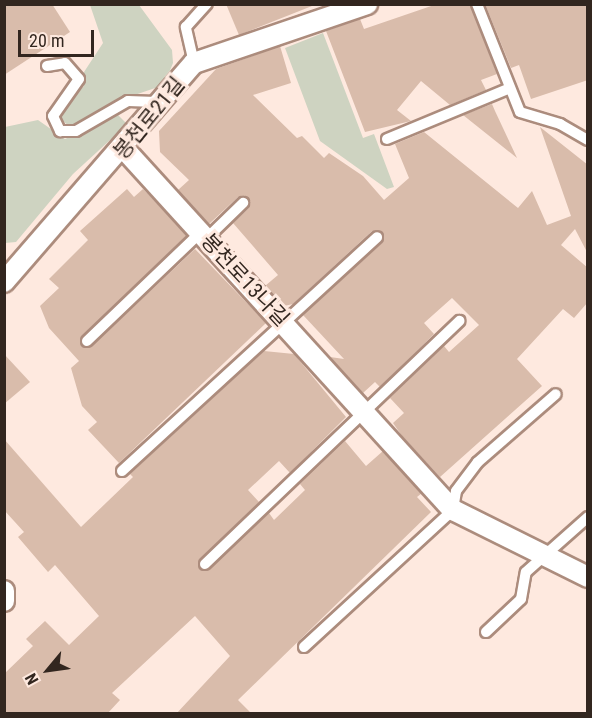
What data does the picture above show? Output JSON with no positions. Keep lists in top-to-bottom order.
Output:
{
  "streets": {
    "street": ["봉천로21길", "봉천로13나길"]
  },
  "crossings": [
    ["봉천로21길", "봉천로13나길"]
  ],
  "scale_bar": "20 m",
  "north": "bottom left"
}
